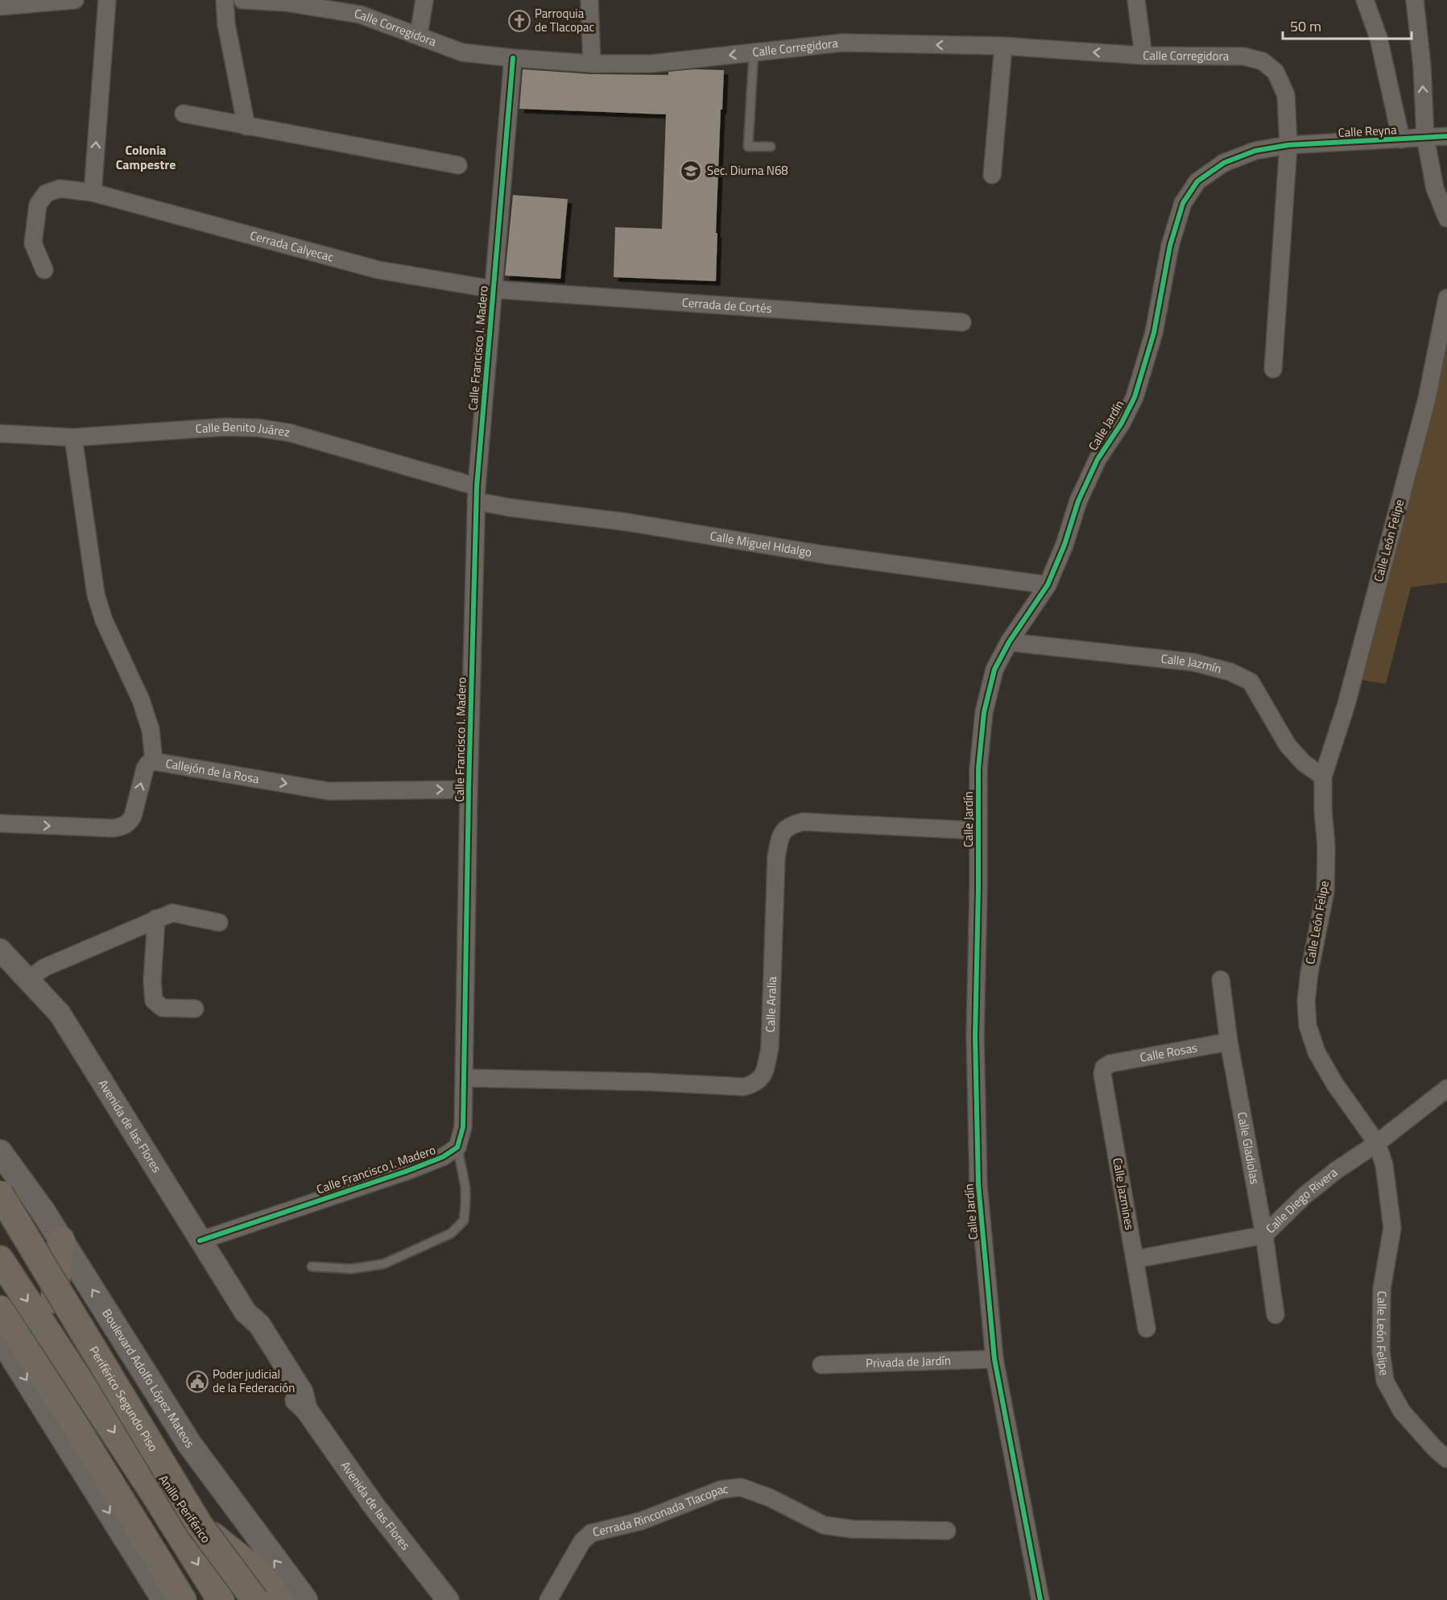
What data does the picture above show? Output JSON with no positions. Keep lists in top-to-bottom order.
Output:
{
  "streets": {
    "highway": ["Periférico Segundo Piso", "Anillo Periférico"],
    "main road": ["Boulevard Adolfo López Mateos"],
    "street": [
      "Calle Corregidora",
      "Calle Reyna",
      "Cerrada Calyecac",
      "Cerrada de Cortés",
      "Calle Francisco I. Madero",
      "Calle Jardín",
      "Calle Benito Juárez",
      "Calle León Felipe",
      "Calle Miguel HIdalgo",
      "Calle Jazmín",
      "Callejón de la Rosa",
      "Calle Aralia",
      "Calle Rosas",
      "Avenida de las Flores",
      "Calle Gladiolas",
      "Calle Jazmines",
      "Calle Diego Rivera",
      "Privada de Jardín",
      "Cerrada Rinconada Tlacopac"
    ]
  },
  "crossings": [
    ["Calle Corregidora", "Calle Reyna"],
    ["Calle Corregidora", "Calle Francisco I. Madero"],
    ["Calle Corregidora", "Calle Jardín"],
    ["Calle Reyna", "Calle Jardín"],
    ["Cerrada Calyecac", "Cerrada de Cortés"],
    ["Cerrada Calyecac", "Calle Francisco I. Madero"],
    ["Cerrada de Cortés", "Calle Francisco I. Madero"],
    ["Calle Francisco I. Madero", "Calle Benito Juárez"],
    ["Calle Francisco I. Madero", "Calle Miguel HIdalgo"],
    ["Calle Francisco I. Madero", "Callejón de la Rosa"],
    ["Calle Francisco I. Madero", "Calle Aralia"],
    ["Calle Francisco I. Madero", "Avenida de las Flores"],
    ["Calle Jardín", "Calle Miguel HIdalgo"],
    ["Calle Jardín", "Calle Jazmín"],
    ["Calle Jardín", "Calle Aralia"],
    ["Calle Jardín", "Privada de Jardín"],
    ["Calle Benito Juárez", "Calle Miguel HIdalgo"],
    ["Calle León Felipe", "Calle Jazmín"],
    ["Calle León Felipe", "Calle Diego Rivera"],
    ["Calle Rosas", "Calle Gladiolas"],
    ["Calle Rosas", "Calle Jazmines"],
    ["Calle Gladiolas", "Calle Diego Rivera"],
    ["Calle Jazmines", "Calle Diego Rivera"]
  ],
  "one_way": ["Calle Corregidora"],
  "districts": ["Colonia Campestre"],
  "places": {
    "church": ["Parroquia de Tlacopac"],
    "school or university": ["Sec. Diurna N68"],
    "public building": ["Poder judicial de la Federación"]
  },
  "scale_bar": "50 m"
}
